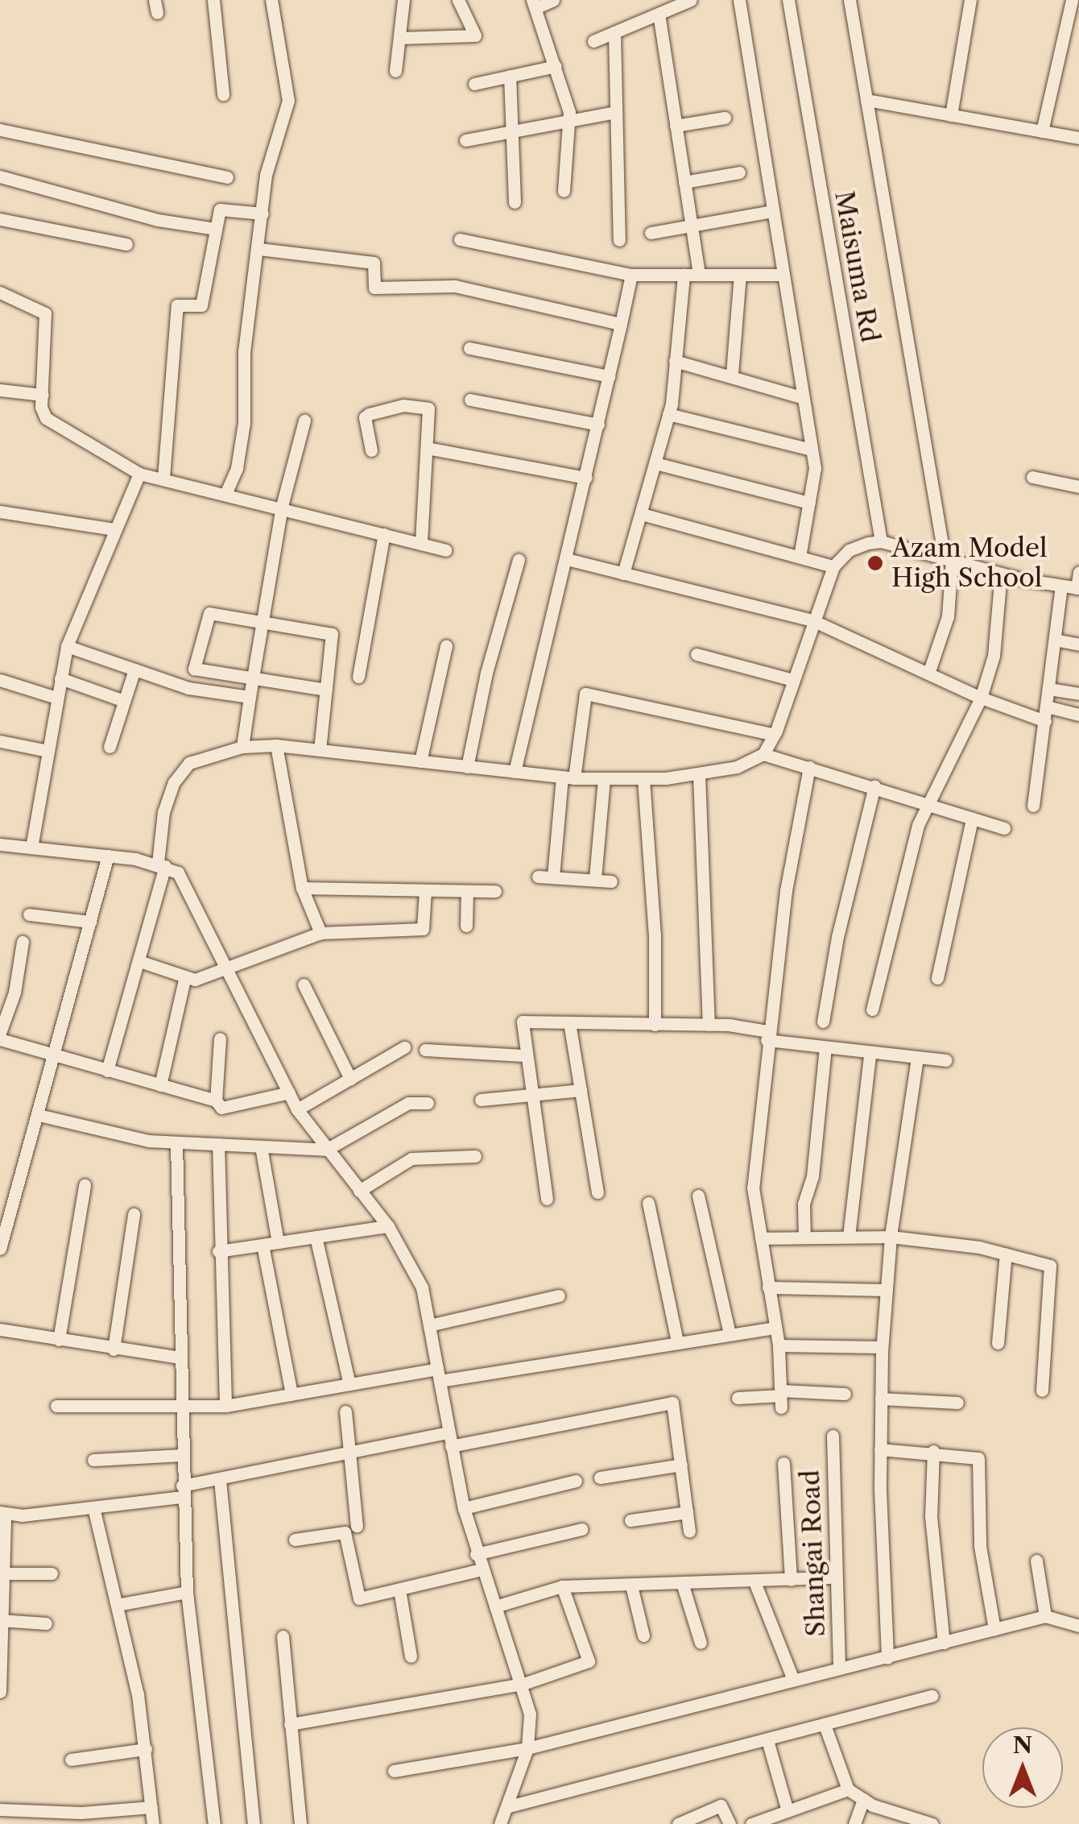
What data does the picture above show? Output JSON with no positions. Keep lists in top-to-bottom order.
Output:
{
  "streets": {
    "street": ["Maisuma Rd", "Shangai Road"]
  },
  "places": ["Azam Model High School"],
  "north": "top"
}
